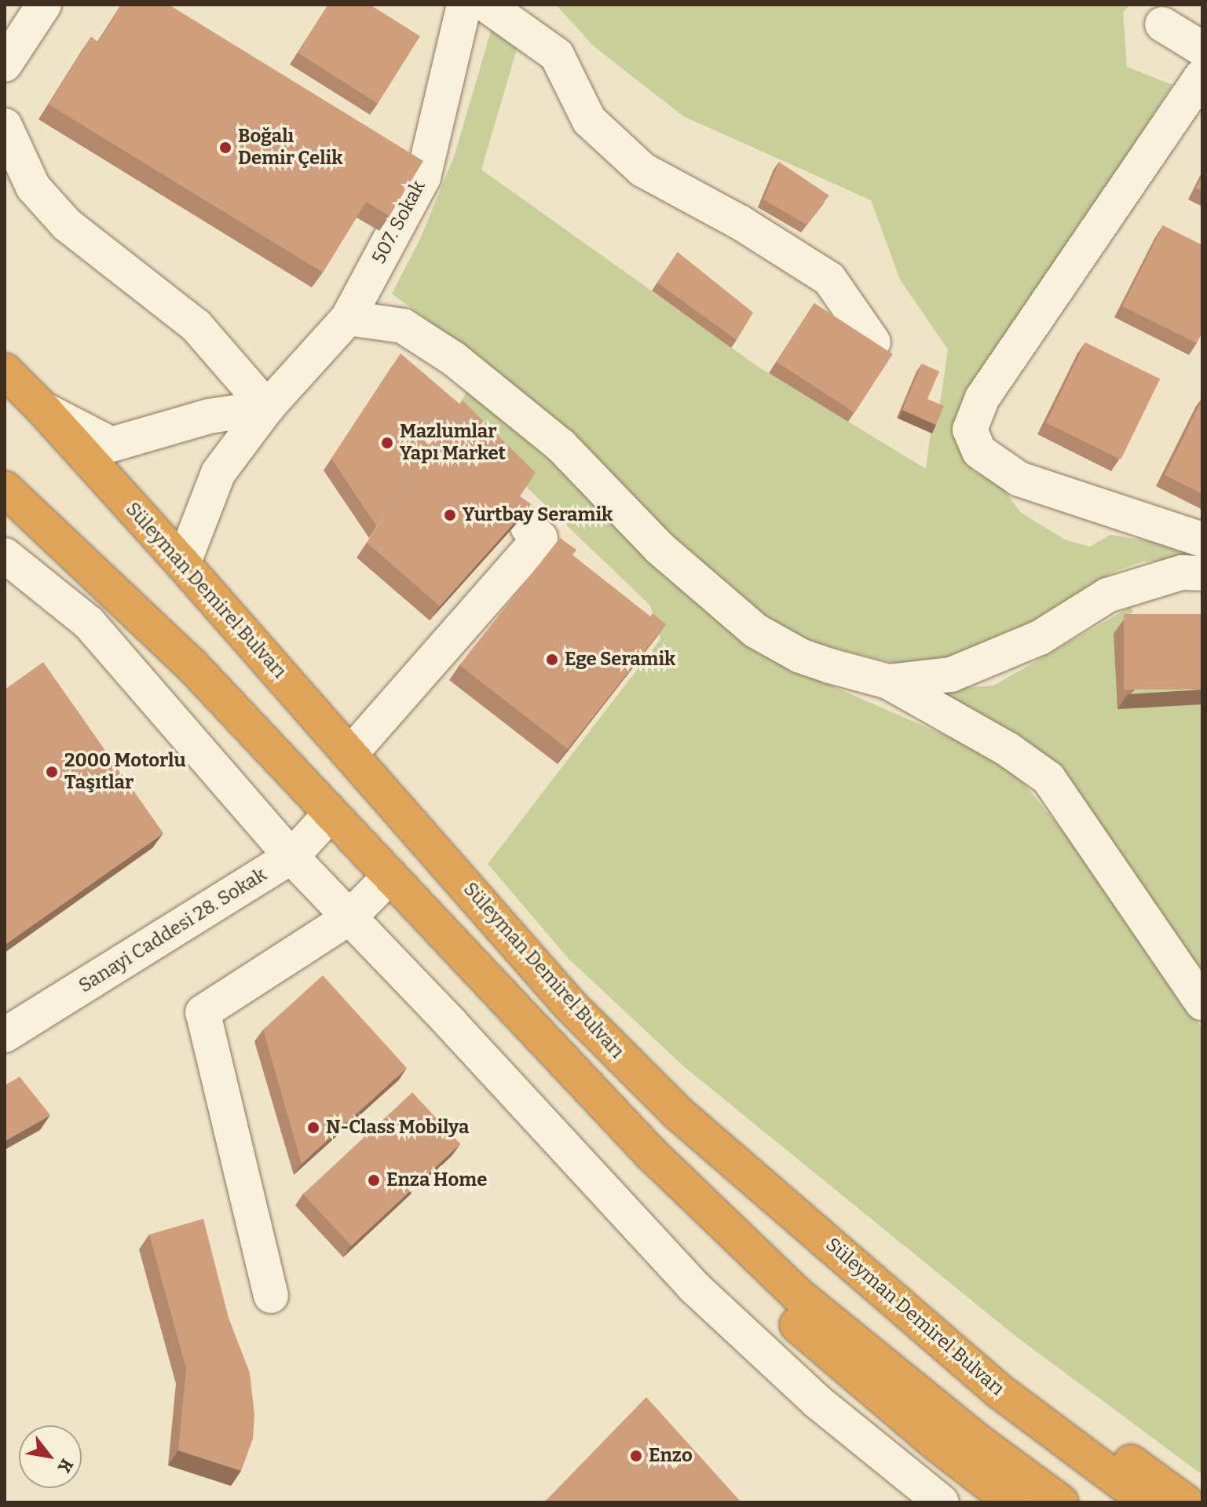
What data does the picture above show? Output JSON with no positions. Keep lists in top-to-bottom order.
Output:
{
  "streets": {
    "highway": ["Süleyman Demirel Bulvarı"],
    "street": ["507. Sokak", "Sanayi Caddesi 28. Sokak"]
  },
  "crossings": [
    ["507. Sokak", "Süleyman Demirel Bulvarı"]
  ],
  "places": [
    "Boğalı Demir Çelik",
    "Mazlumlar Yapı Market",
    "Yurtbay Seramik",
    "Ege Seramik",
    "2000 Motorlu Taşıtlar",
    "N-Class Mobilya",
    "Enza Home",
    "Enzo"
  ],
  "north": "bottom right"
}
